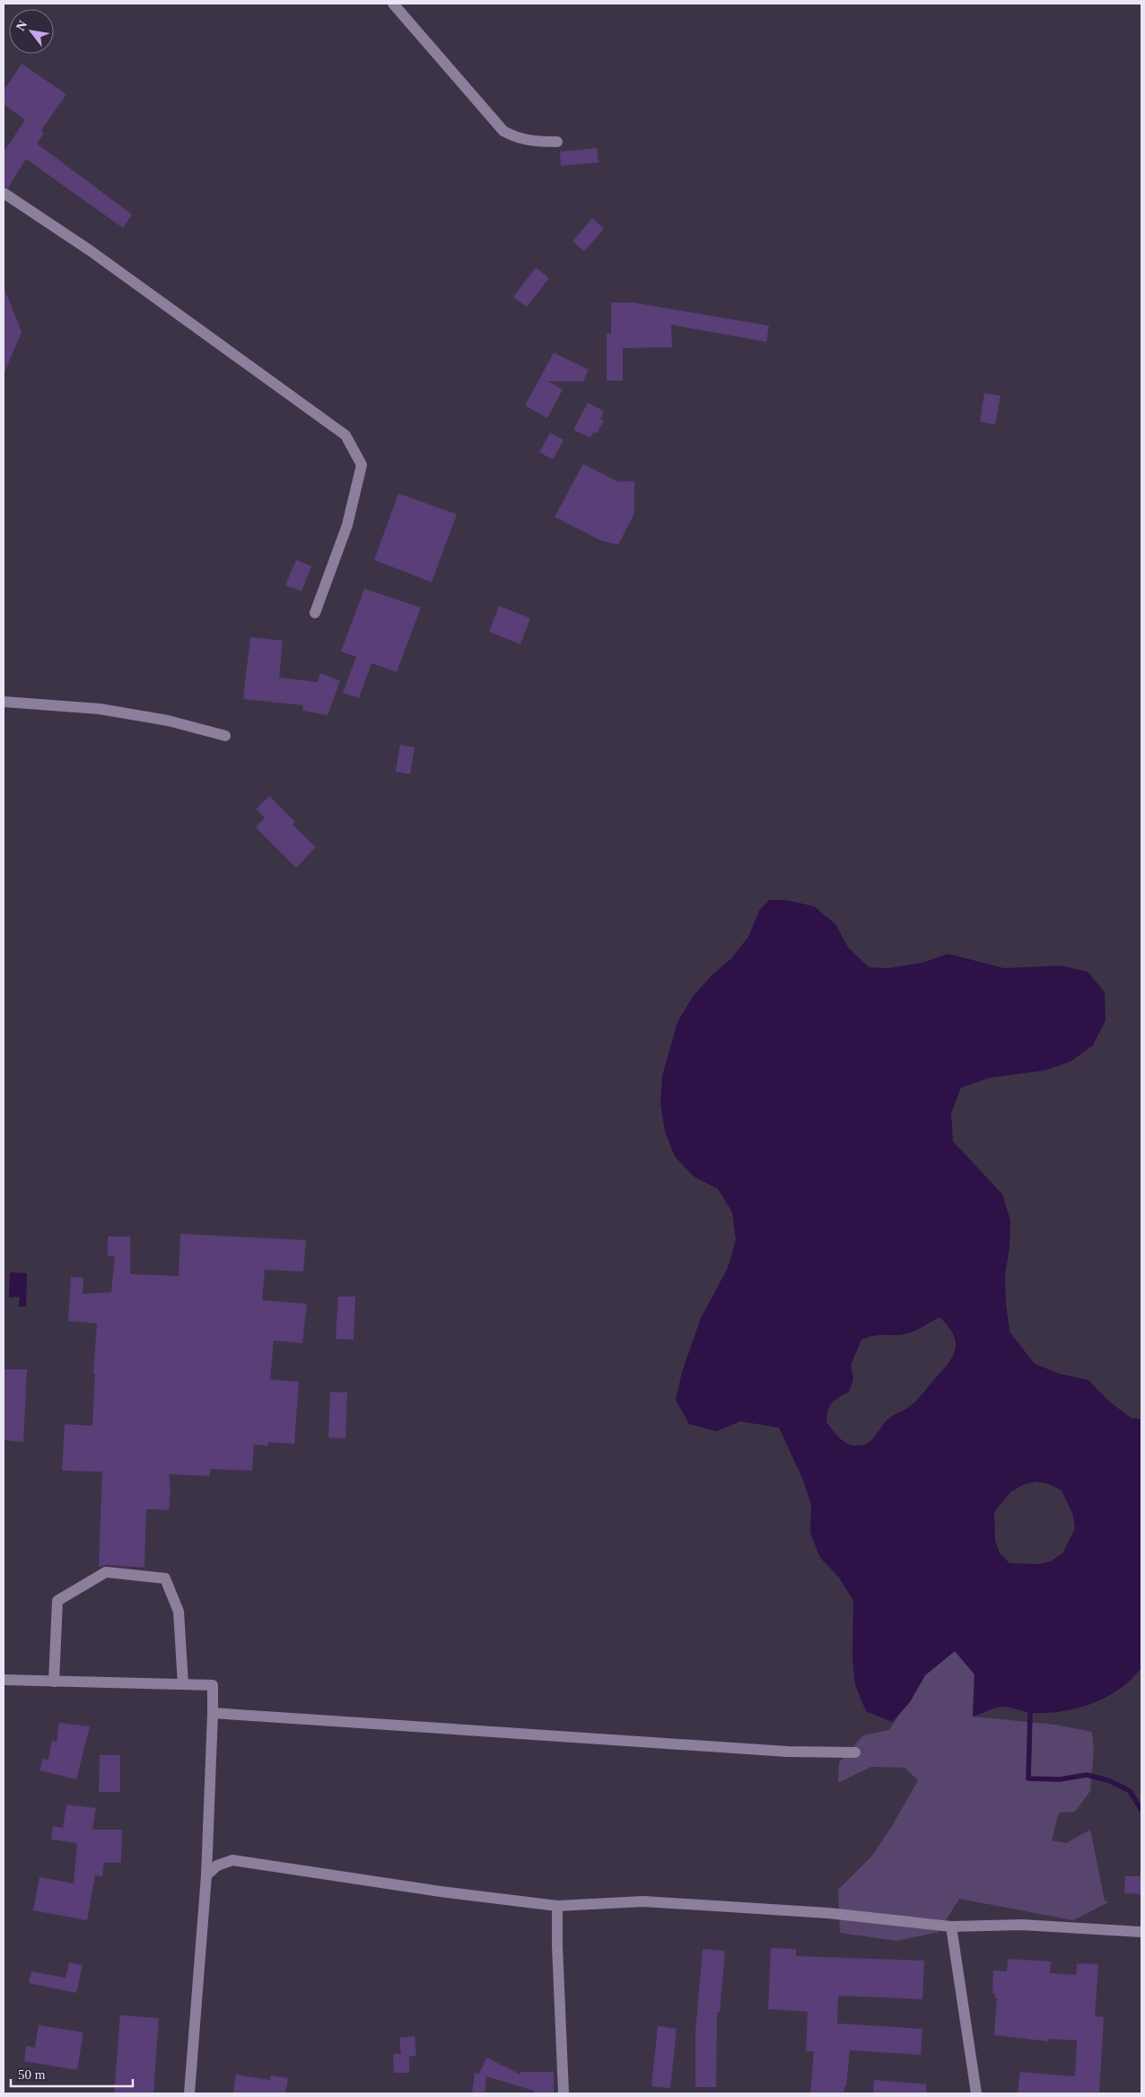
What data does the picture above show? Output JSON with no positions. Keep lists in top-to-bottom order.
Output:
{
  "scale_bar": "50 m",
  "north": "top left"
}
